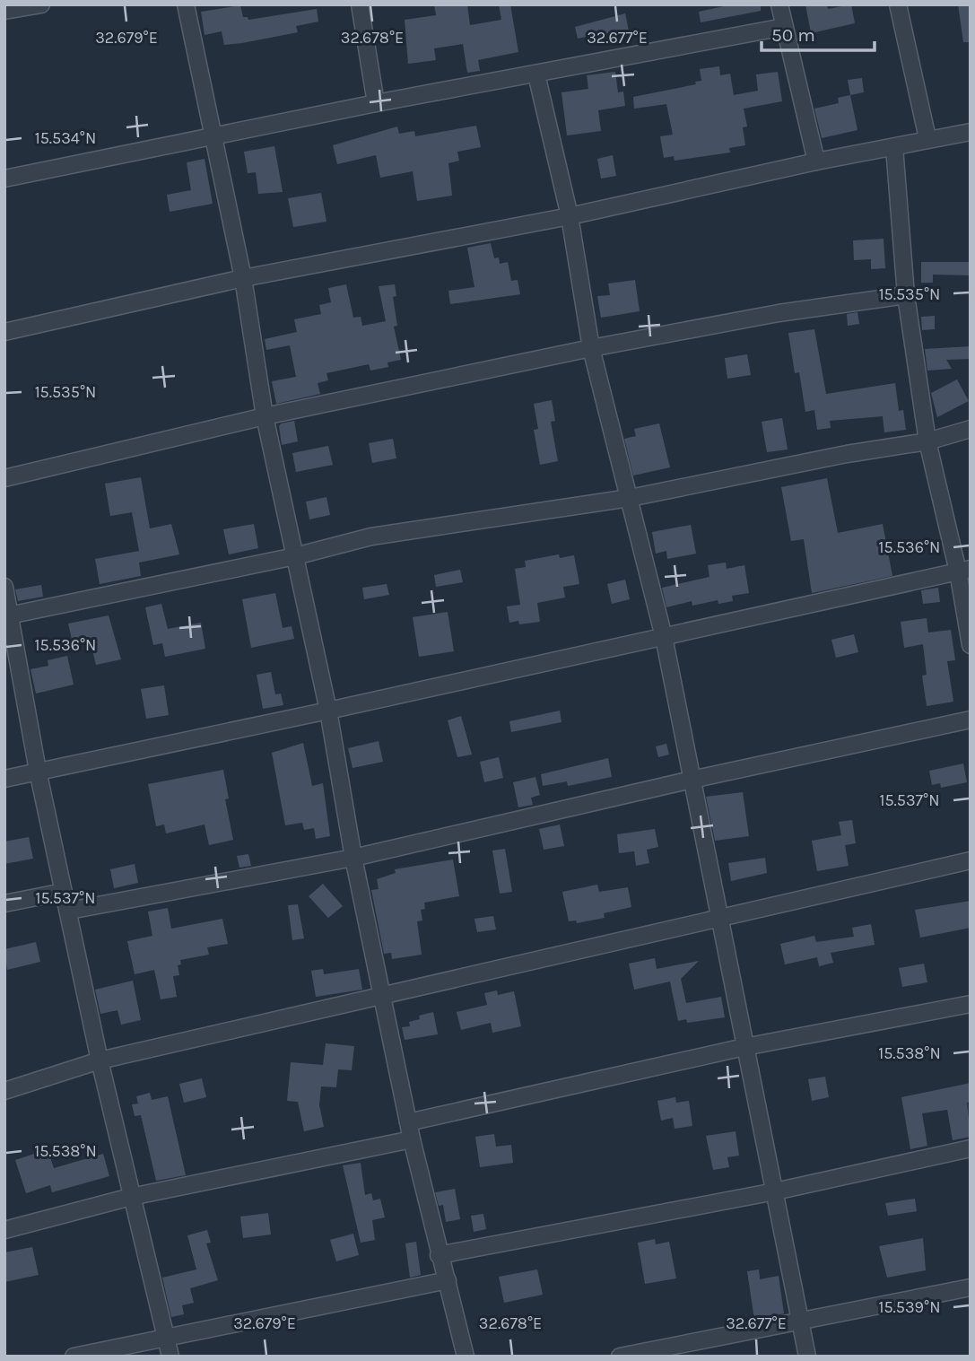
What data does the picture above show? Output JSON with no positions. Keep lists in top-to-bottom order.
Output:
{
  "scale_bar": "50 m",
  "coordinates": [
    "32.679°E",
    "32.678°E",
    "32.677°E",
    "15.534°N",
    "15.535°N",
    "15.536°N",
    "15.537°N",
    "15.538°N",
    "15.539°N"
  ]
}
